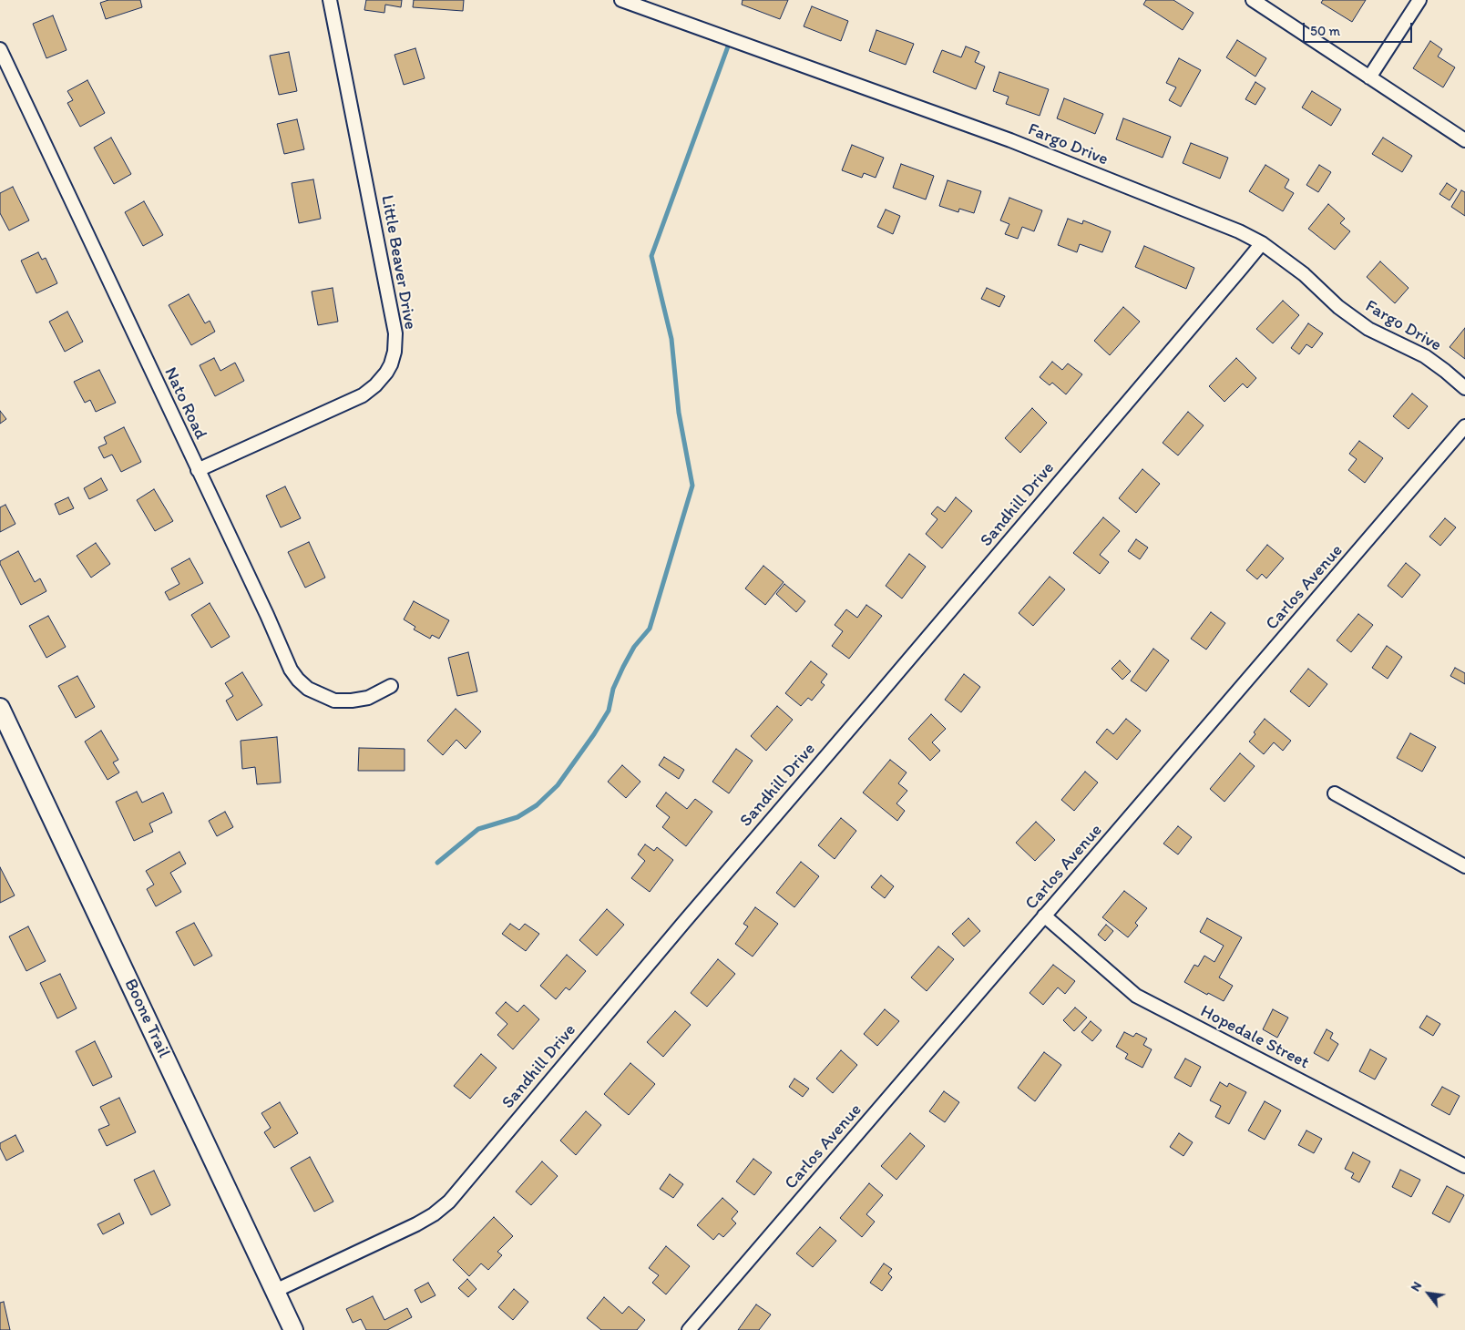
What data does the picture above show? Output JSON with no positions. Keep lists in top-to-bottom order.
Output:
{
  "streets": {
    "street": [
      "Fargo Drive",
      "Little Beaver Drive",
      "Nato Road",
      "Sandhill Drive",
      "Carlos Avenue",
      "Boone Trail",
      "Hopedale Street"
    ]
  },
  "crossings": [
    ["Fargo Drive", "Sandhill Drive"],
    ["Little Beaver Drive", "Nato Road"],
    ["Sandhill Drive", "Boone Trail"],
    ["Carlos Avenue", "Hopedale Street"]
  ],
  "scale_bar": "50 m",
  "north": "top left"
}
